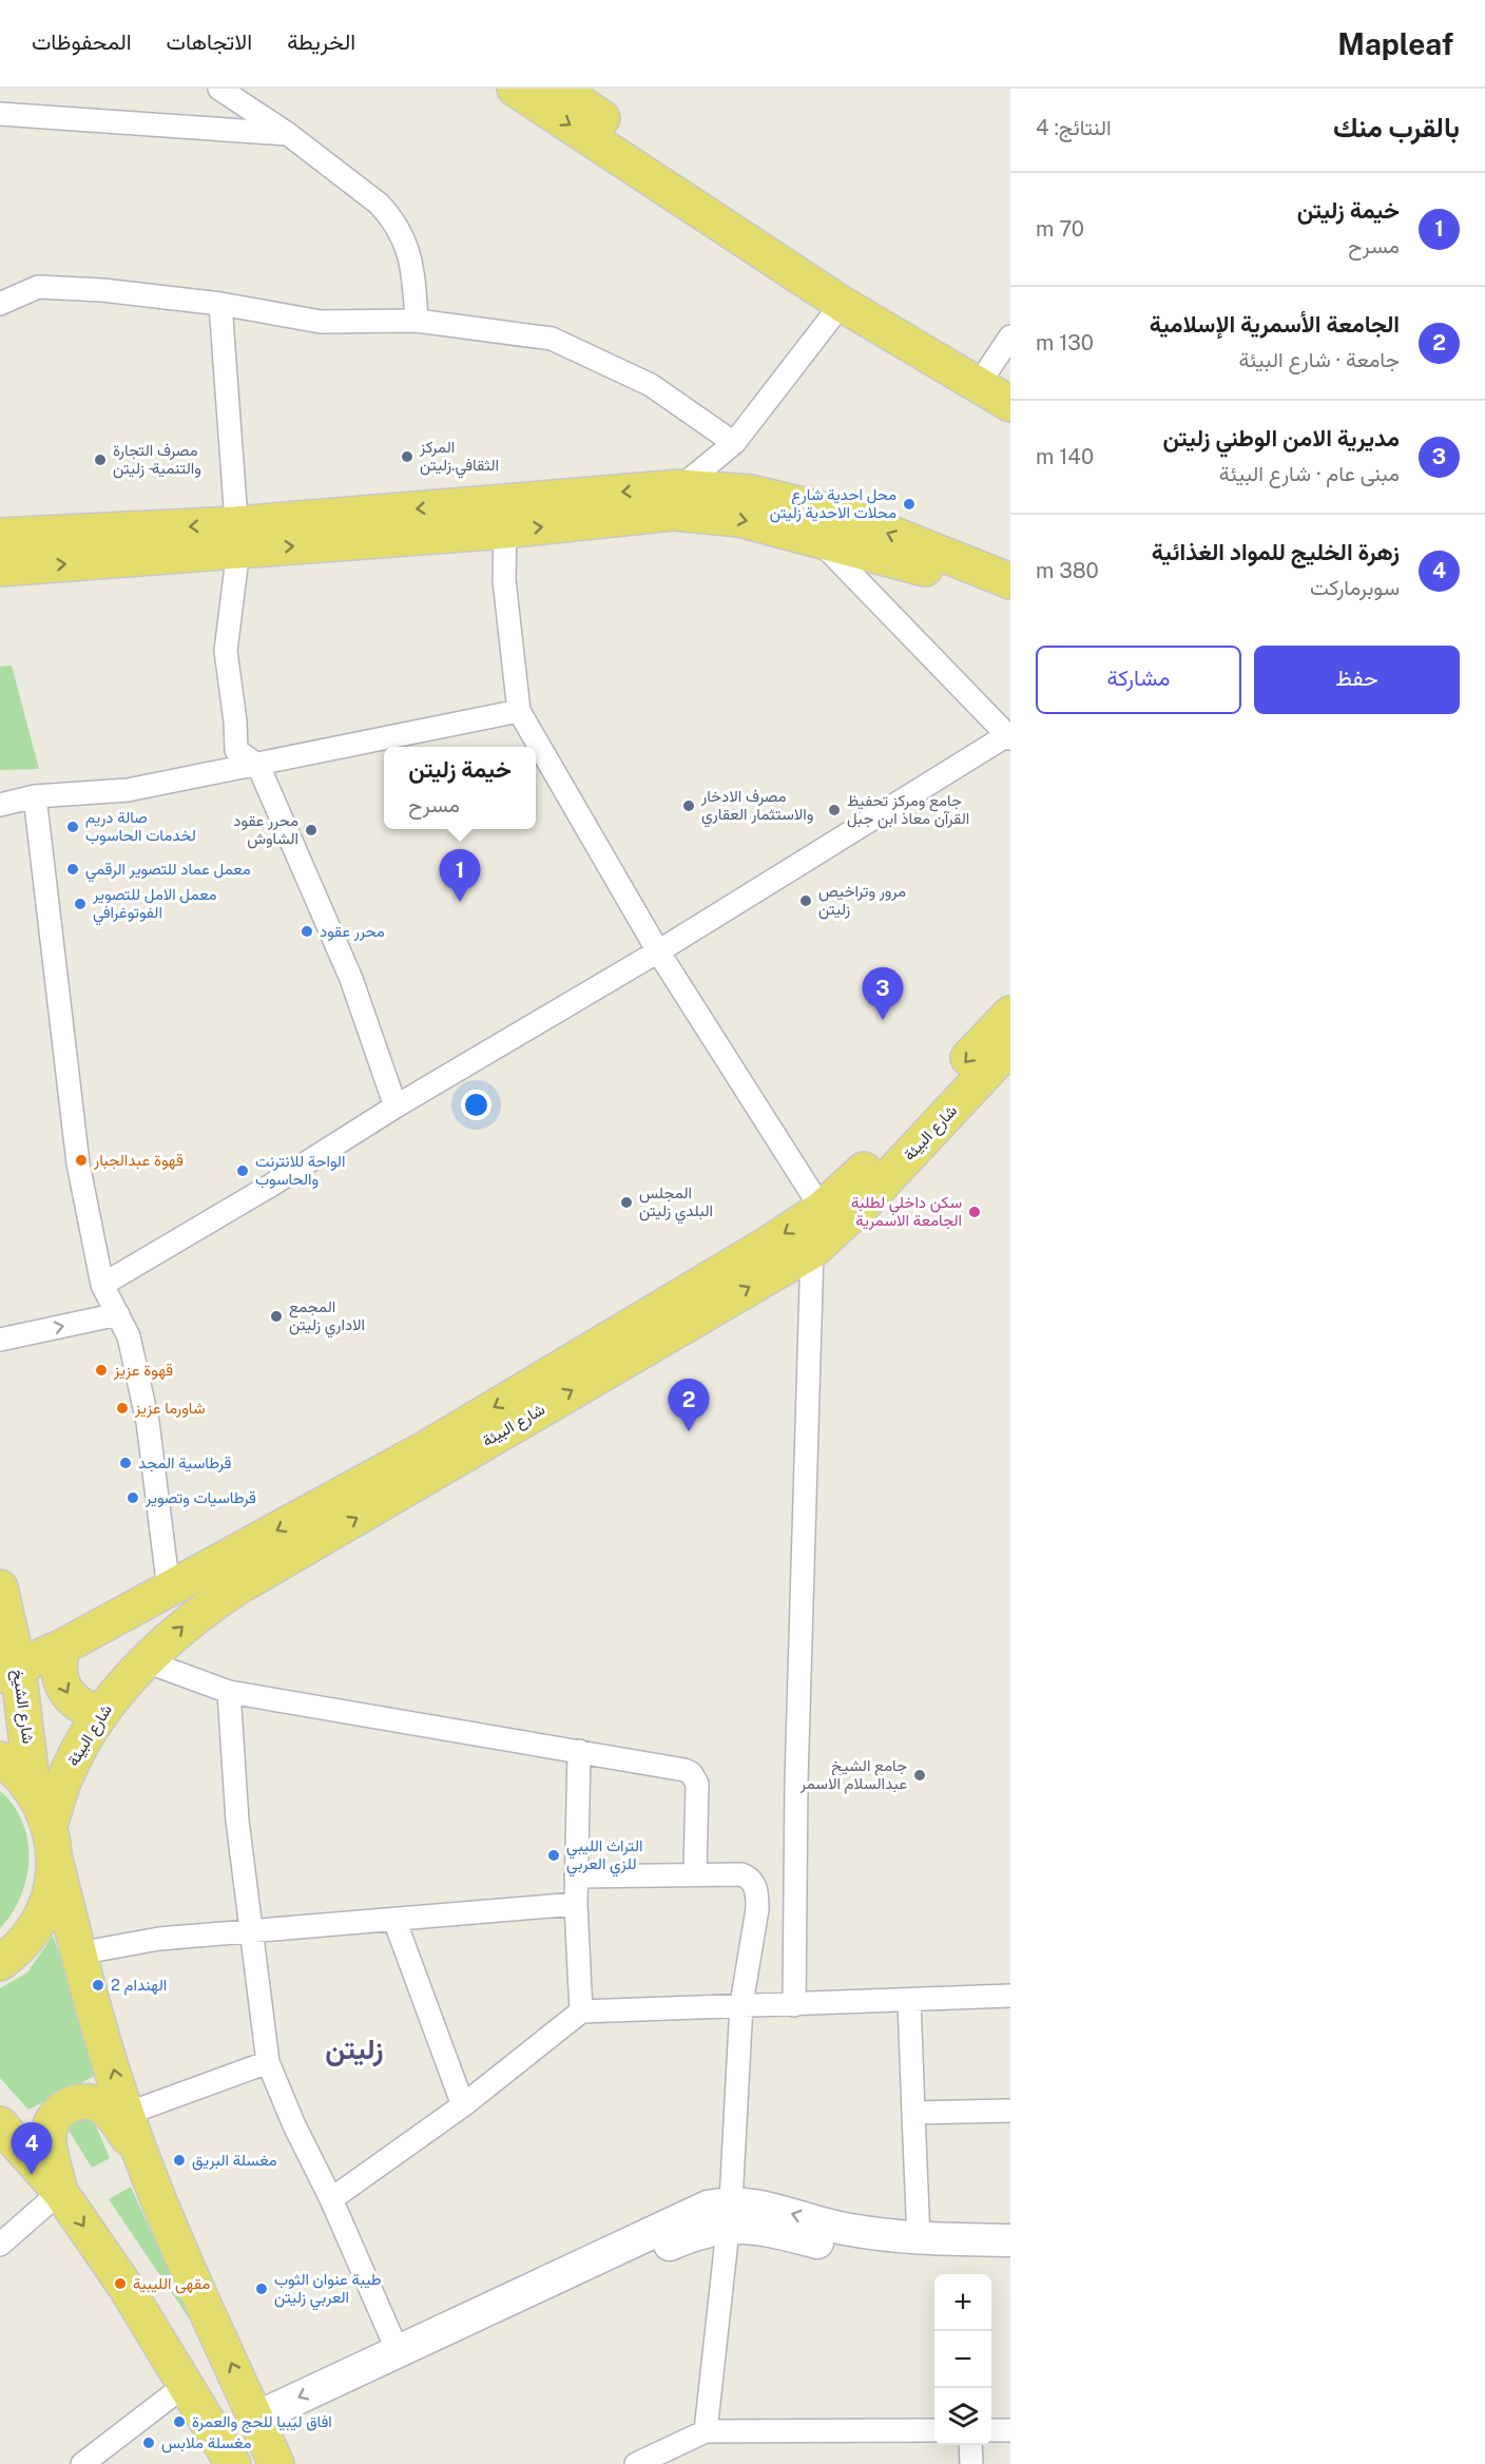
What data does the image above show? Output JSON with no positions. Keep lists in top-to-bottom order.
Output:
{
  "streets": {
    "main road": ["شارع البيئة", "شارع الشيخ"]
  },
  "crossings": [
    ["شارع البيئة", "شارع الشيخ"]
  ],
  "districts": ["زليتن"],
  "places": [
    "المركز الثقافي.زليتن",
    "مصرف التجارة والتنمية- زليتن",
    "محل احدية شارع محلات الاحدية زليتن",
    "مصرف اﻻدخار واﻻستثمار العقاري",
    "جامع ومركز تحفيظ القرآن معاذ ابن جبل",
    "صالة دريم لخدمات الحاسوب",
    "محرر عقود الشاوش",
    "معمل عماد للتصوير الرقمي",
    "مرور وتراخيص زليتن",
    "معمل الامل للتصوير الفوتوغرافي",
    "محرر عقود",
    "قهوة عبدالجبار",
    "الواحة للانترنت والحاسوب",
    "المجلس البلدي زليتن",
    "سكن داخلي لطلبة الجامعة اﻻسمرية",
    "المجمع الاداري زليتن",
    "قهوة عزيز",
    "شاورما عزيز",
    "قرطاسية المجد",
    "قرطاسيات وتصوير",
    "جامع الشيخ عبدالسلام الاسمر",
    "التراث الليبي للزي العربي",
    "الهندام 2",
    "مغسلة البريق",
    "مقهى الليبية",
    "طيبة عنوان الثوب العربي زليتن",
    "افاق ليبيا للحج والعمرة",
    "مغسلة ملابس"
  ],
  "page": {
    "header": "Mapleaf",
    "nav": ["الخريطة", "الاتجاهات", "المحفوظات"],
    "heading": ["بالقرب منك", "النتائج: 4"],
    "list": [
      {
        "mark": "1",
        "name": "خيمة زليتن",
        "note": "مسرح",
        "value": "70 m"
      },
      {
        "mark": "2",
        "name": "الجامعة الأسمرية الإسلامية",
        "note": "جامعة · شارع البيئة",
        "value": "130 m"
      },
      {
        "mark": "3",
        "name": "مديرية الامن الوطني زليتن",
        "note": "مبنى عام · شارع البيئة",
        "value": "140 m"
      },
      {
        "mark": "4",
        "name": "زهرة الخليج للمواد الغذائية",
        "note": "سوبرماركت",
        "value": "380 m"
      }
    ],
    "buttons": ["حفظ", "مشاركة"],
    "popup": ["خيمة زليتن", "مسرح"],
    "pins": [
      "1",
      "3",
      "2",
      "4"
    ],
    "map_buttons": ["+", "−"]
  }
}
